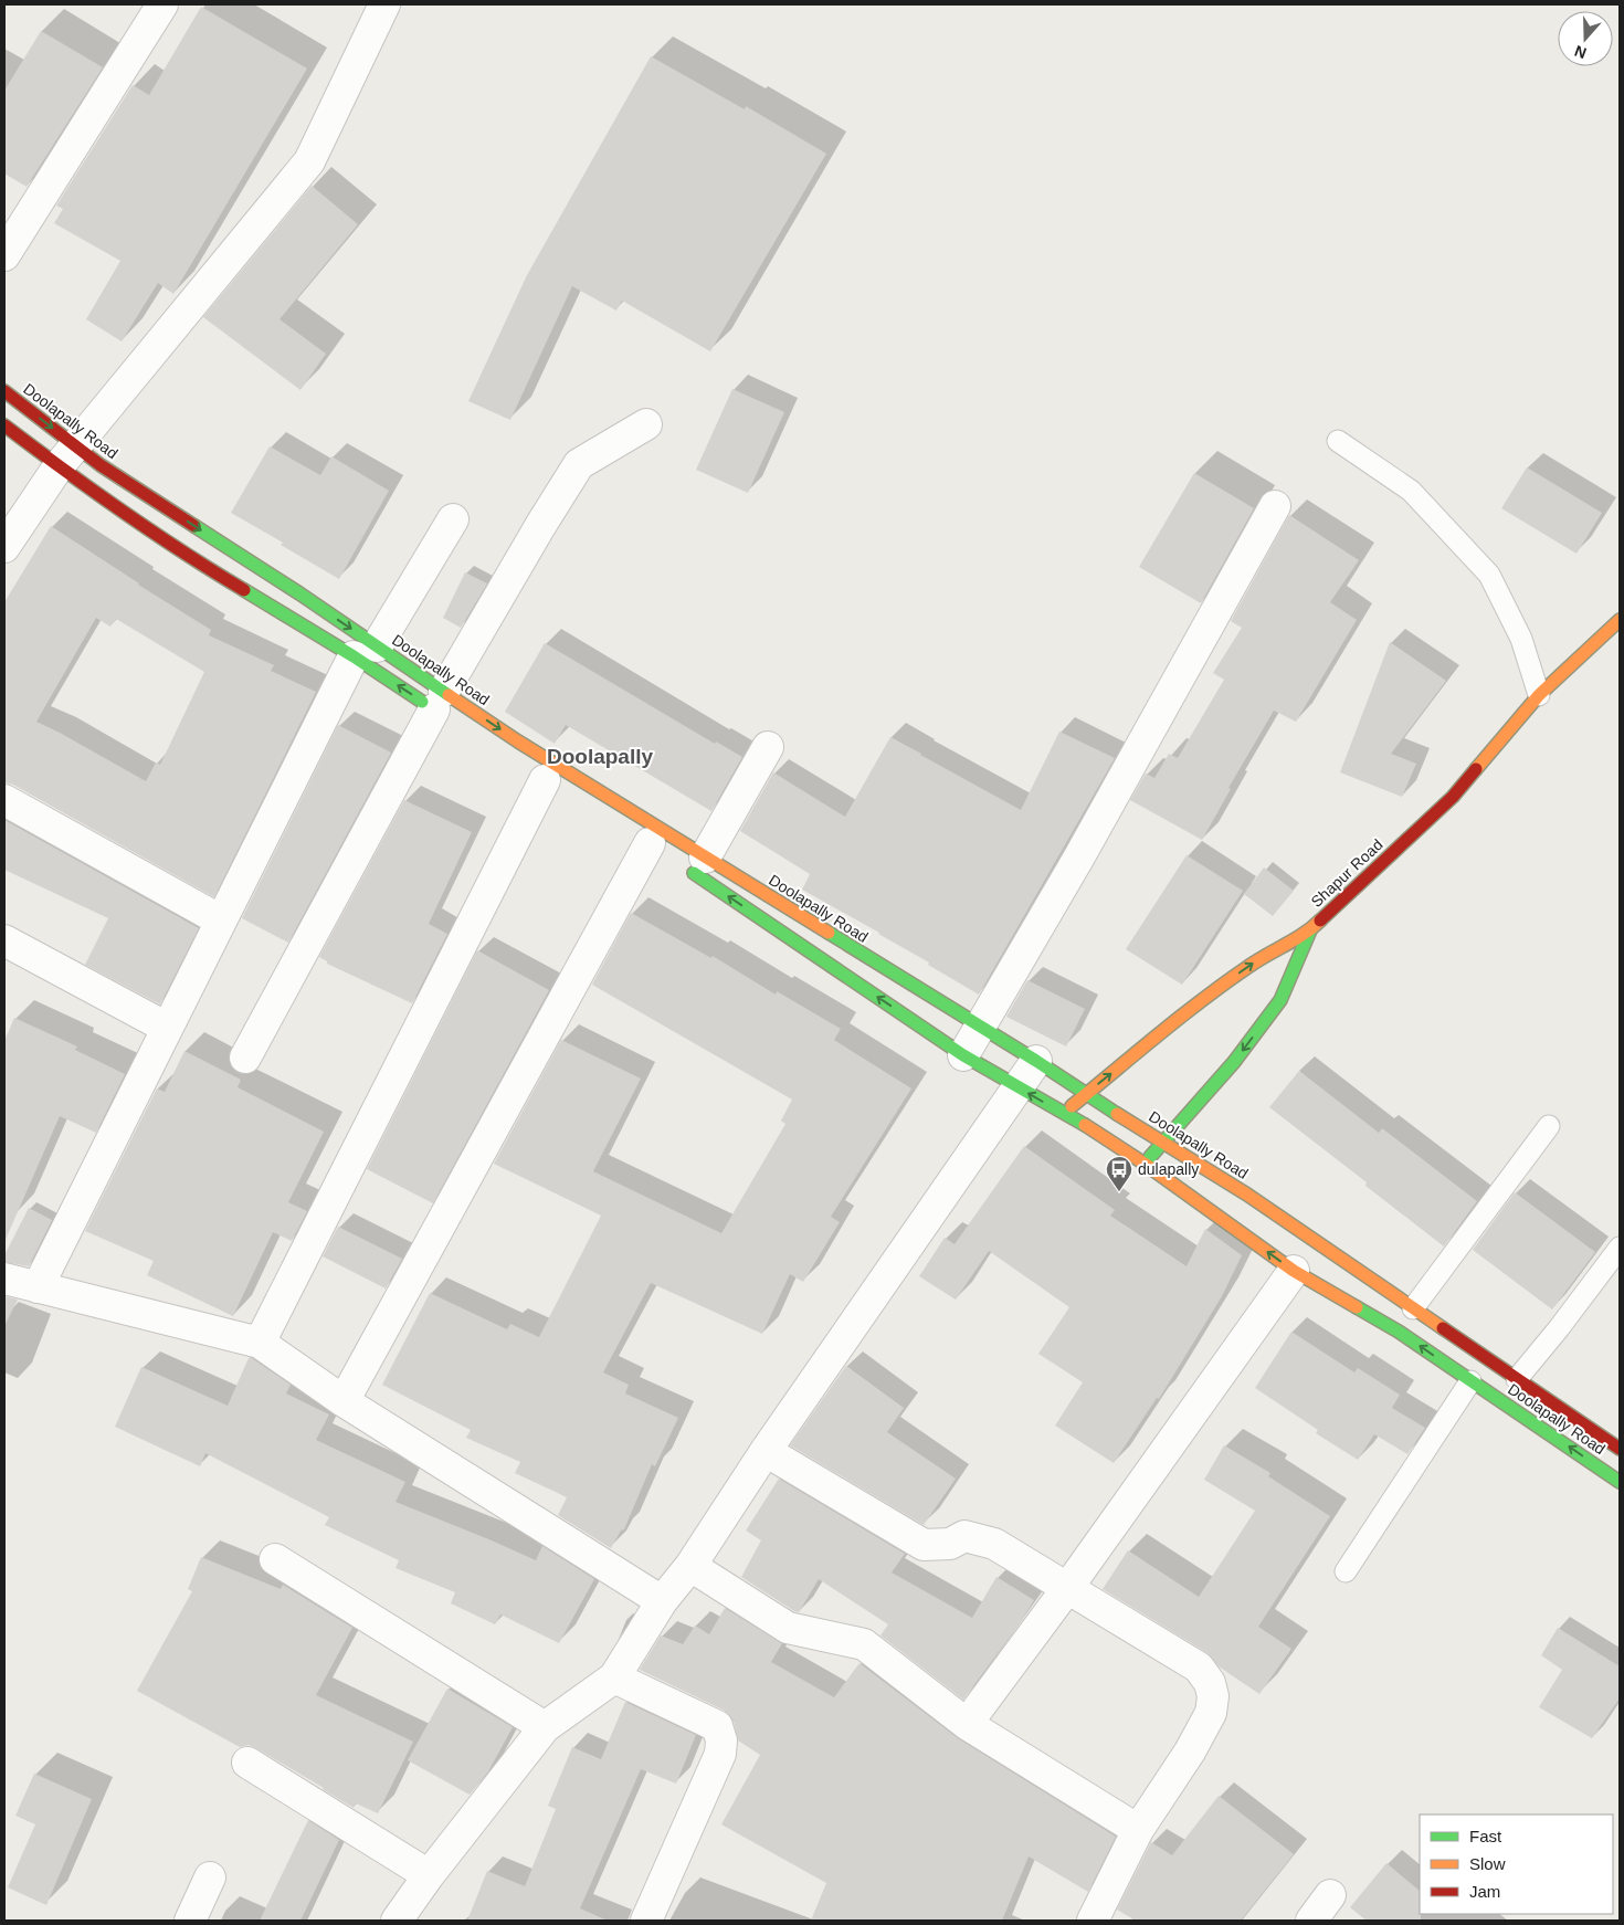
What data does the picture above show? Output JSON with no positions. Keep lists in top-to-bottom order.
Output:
{
  "streets": {
    "main road": ["Doolapally Road", "Shapur Road"]
  },
  "crossings": [
    ["Doolapally Road", "Shapur Road"]
  ],
  "districts": ["Doolapally"],
  "places": {
    "bus stop": ["dulapally"]
  },
  "legend": ["Fast", "Slow", "Jam"],
  "north": "bottom"
}
